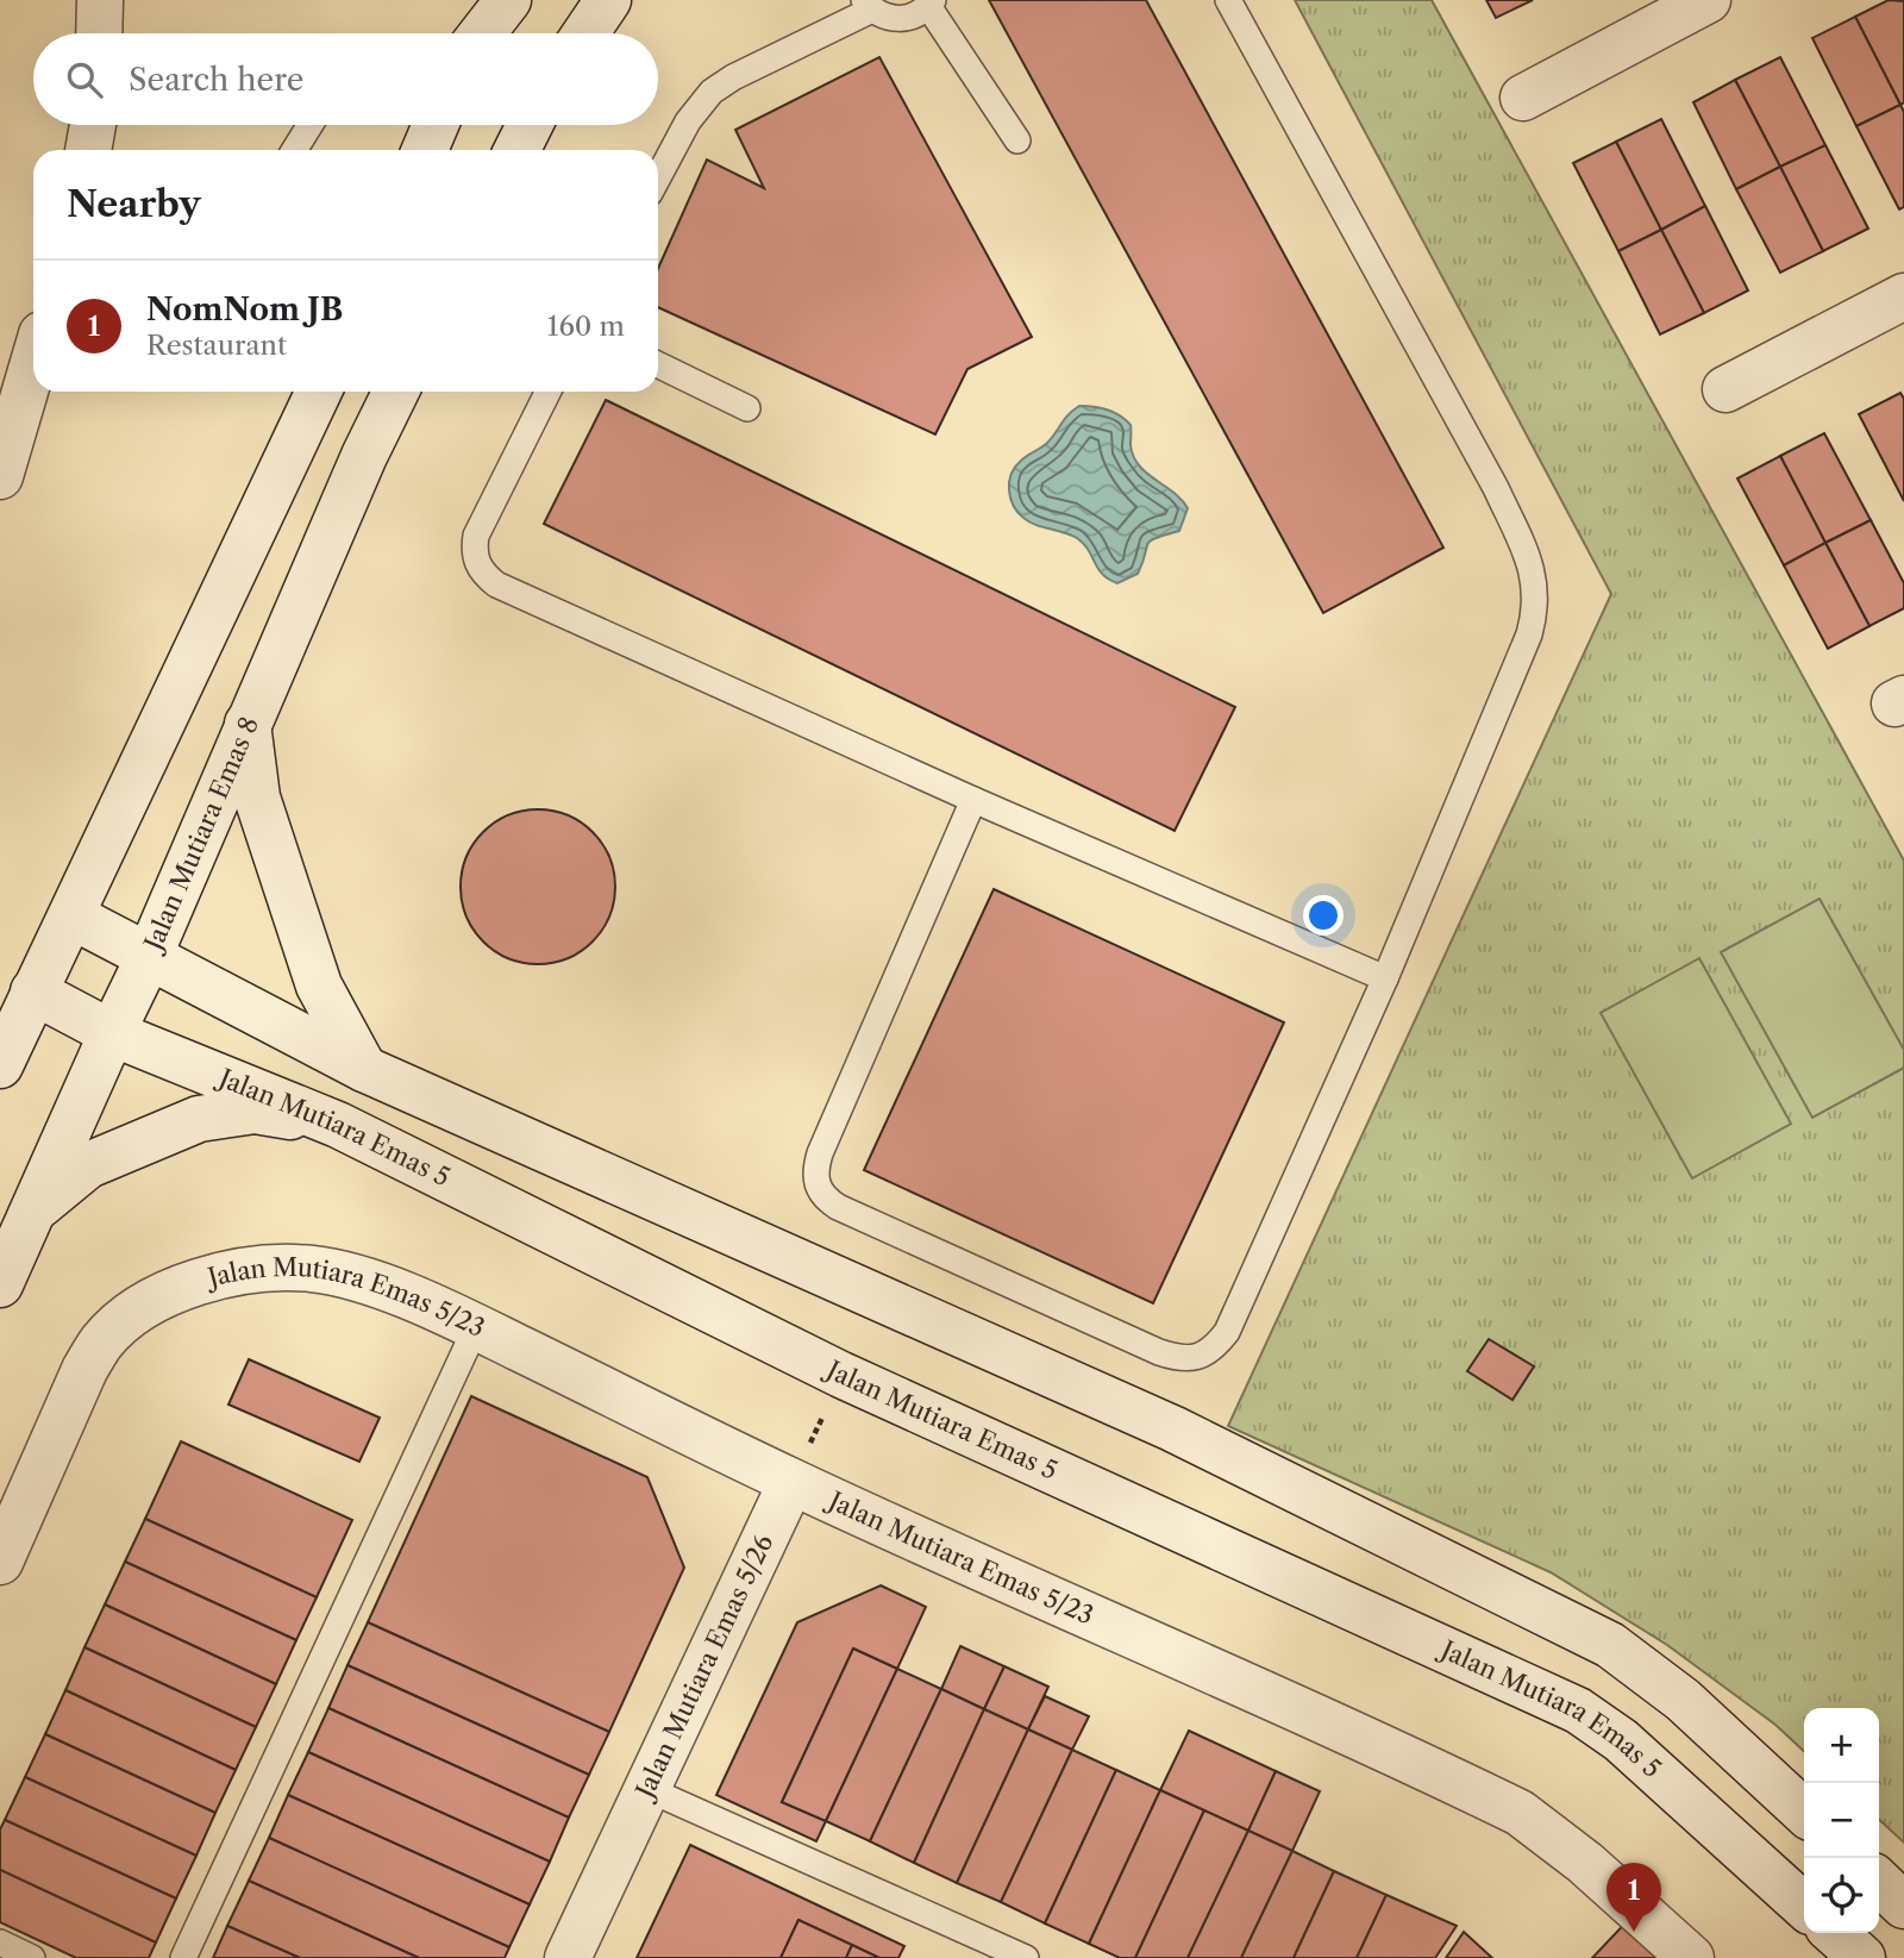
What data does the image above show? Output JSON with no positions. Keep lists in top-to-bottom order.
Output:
{
  "streets": {
    "street": [
      "Jalan Mutiara Emas 8",
      "Jalan Mutiara Emas 5",
      "Jalan Mutiara Emas 5/23",
      "Jalan Mutiara Emas 5/26"
    ]
  },
  "crossings": [
    ["Jalan Mutiara Emas 8", "Jalan Mutiara Emas 5"],
    ["Jalan Mutiara Emas 5/23", "Jalan Mutiara Emas 5/26"]
  ],
  "page": {
    "search": "Search here",
    "heading": "Nearby",
    "list": [
      {
        "mark": "1",
        "name": "NomNom JB",
        "note": "Restaurant",
        "value": "160 m"
      }
    ],
    "map_buttons": ["+", "−"],
    "pins": "1"
  }
}
